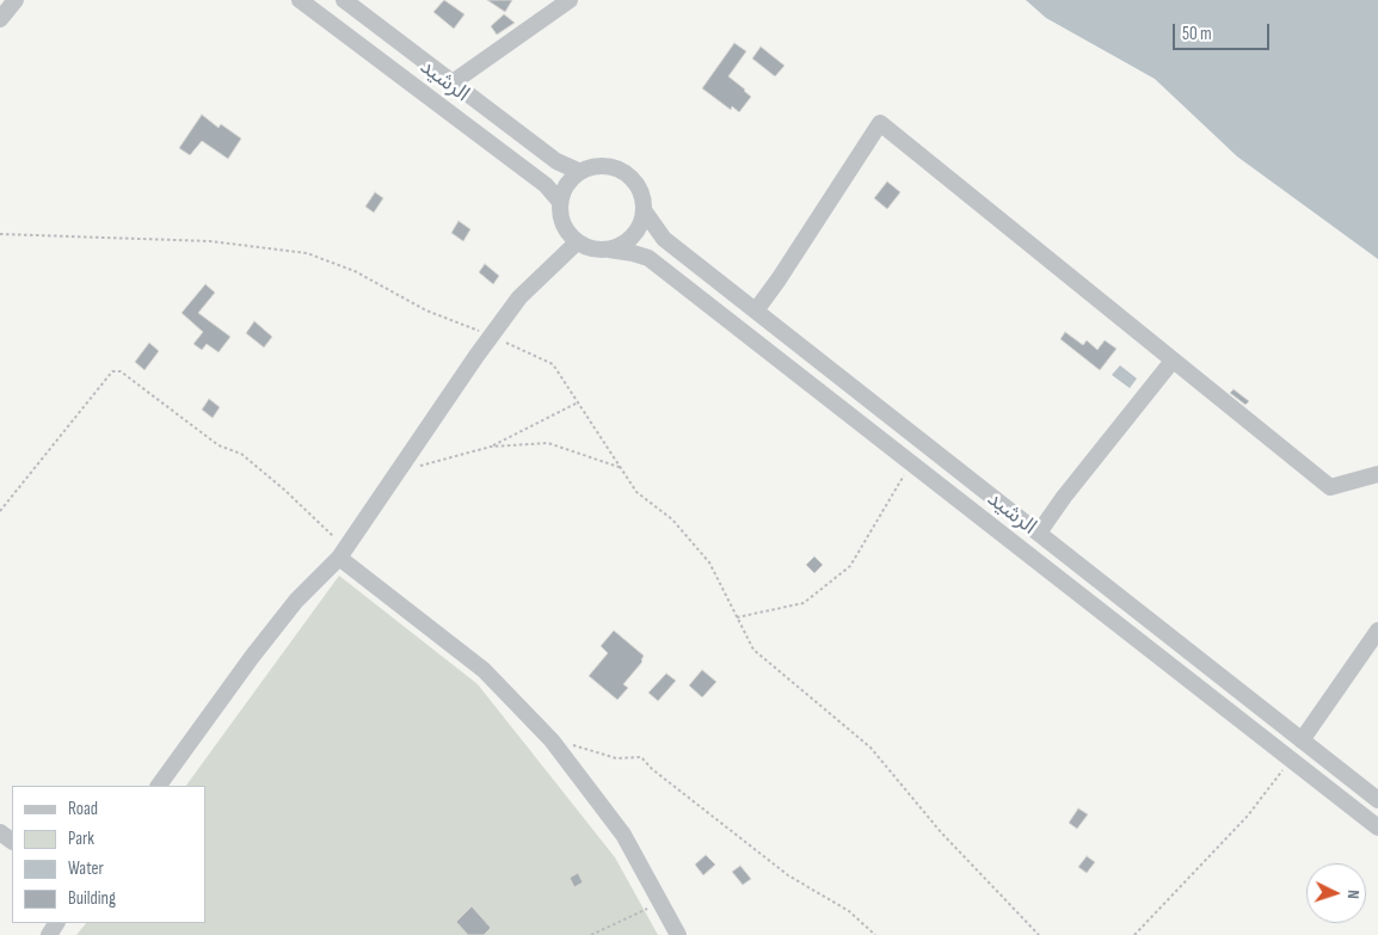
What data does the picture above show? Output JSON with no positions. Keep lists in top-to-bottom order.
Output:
{
  "streets": {
    "street": ["الرشيد"]
  },
  "legend": [
    "Road",
    "Park",
    "Water",
    "Building"
  ],
  "scale_bar": "50 m",
  "north": "right"
}
